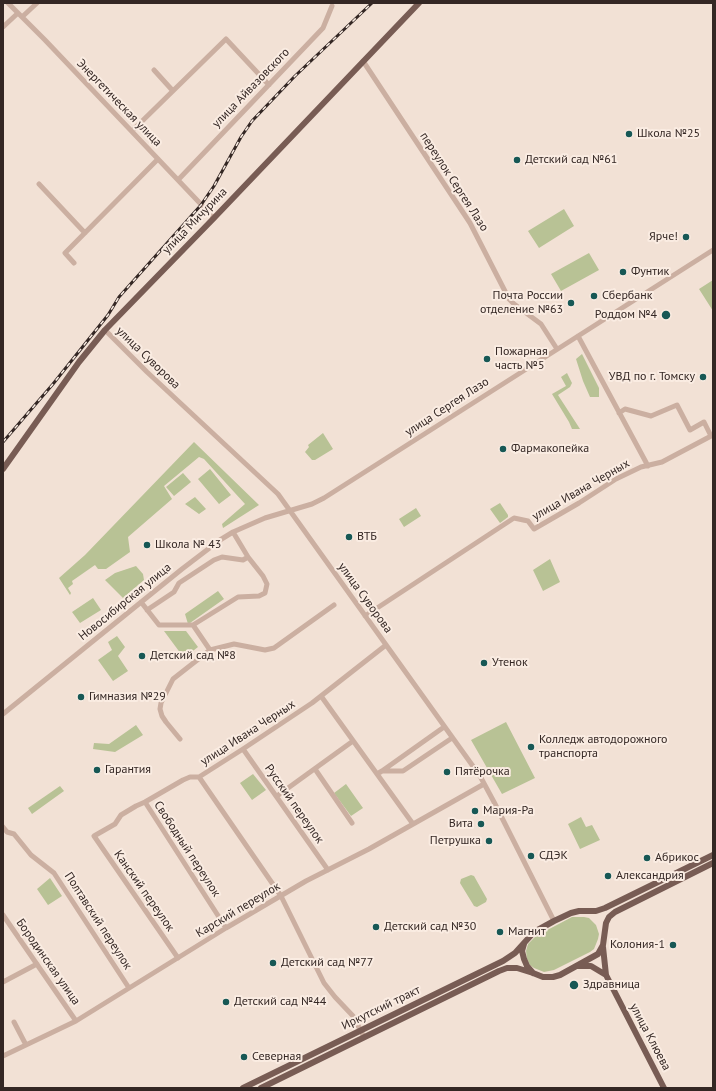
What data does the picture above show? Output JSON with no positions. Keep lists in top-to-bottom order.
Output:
{
  "streets": {
    "main road": ["улица Мичурина", "Иркутский тракт", "улица Клюева"],
    "street": [
      "улица Айвазовского",
      "Энергетическая улица",
      "переулок Сергея Лазо",
      "улица Суворова",
      "улица Сергея Лазо",
      "улица Ивана Черных",
      "Новосибирская улица",
      "Русский переулок",
      "Свободный переулок",
      "Канский переулок",
      "Карский переулок",
      "Полтавский переулок",
      "Бородинская улица"
    ]
  },
  "crossings": [
    ["улица Айвазовского", "Энергетическая улица"],
    ["Энергетическая улица", "улица Мичурина"],
    ["переулок Сергея Лазо", "улица Мичурина"],
    ["переулок Сергея Лазо", "улица Сергея Лазо"],
    ["улица Мичурина", "улица Суворова"],
    ["улица Суворова", "улица Сергея Лазо"],
    ["улица Суворова", "улица Ивана Черных"],
    ["улица Суворова", "Новосибирская улица"],
    ["улица Суворова", "Карский переулок"],
    ["улица Суворова", "Иркутский тракт"],
    ["улица Сергея Лазо", "Новосибирская улица"],
    ["улица Ивана Черных", "Русский переулок"],
    ["улица Ивана Черных", "Свободный переулок"],
    ["улица Ивана Черных", "Канский переулок"],
    ["Русский переулок", "Карский переулок"],
    ["Свободный переулок", "Карский переулок"],
    ["Канский переулок", "Карский переулок"],
    ["Карский переулок", "Полтавский переулок"],
    ["Карский переулок", "Бородинская улица"],
    ["Иркутский тракт", "улица Клюева"]
  ],
  "places": [
    "Школа №25",
    "Детский сад №61",
    "Ярче!",
    "Фунтик",
    "Сбербанк",
    "Почта России отделение №63",
    "Роддом №4",
    "Пожарная часть №5",
    "УВД по г. Томску",
    "Фармакопейка",
    "ВТБ",
    "Школа № 43",
    "Детский сад №8",
    "Утенок",
    "Гимназия №29",
    "Колледж автодорожного транспорта",
    "Гарантия",
    "Пятёрочка",
    "Мария-Ра",
    "Вита",
    "Петрушка",
    "СДЭК",
    "Абрикос",
    "Александрия",
    "Детский сад №30",
    "Магнит",
    "Колония-1",
    "Детский сад №77",
    "Здравница",
    "Детский сад №44",
    "Северная"
  ]
}
